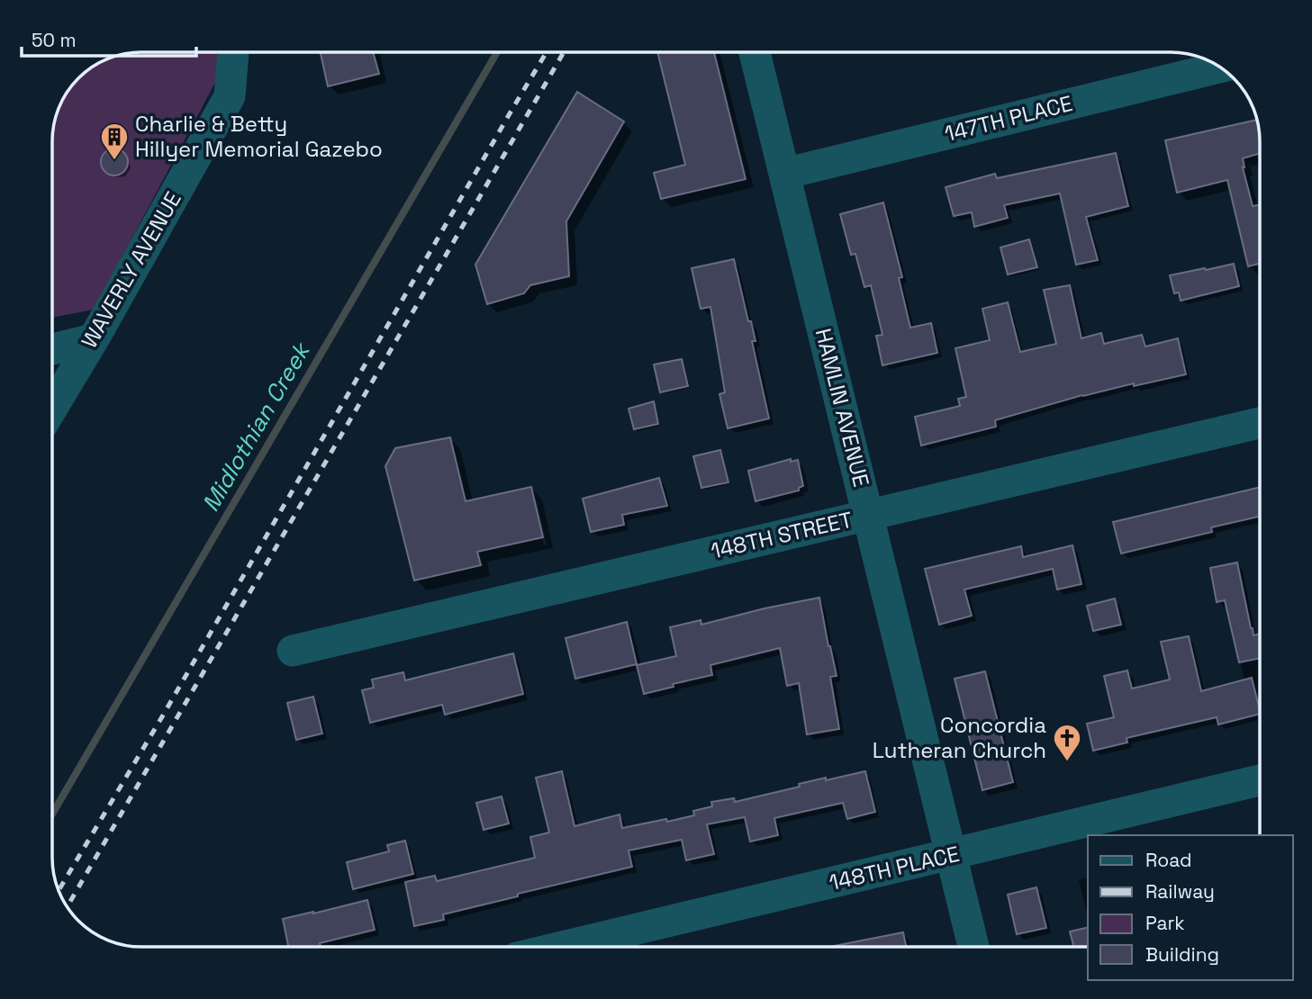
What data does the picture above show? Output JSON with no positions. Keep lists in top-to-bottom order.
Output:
{
  "streets": {
    "street": [
      "147TH PLACE",
      "WAVERLY AVENUE",
      "HAMLIN AVENUE",
      "148TH STREET",
      "148TH PLACE"
    ]
  },
  "crossings": [
    ["147TH PLACE", "HAMLIN AVENUE"],
    ["HAMLIN AVENUE", "148TH STREET"],
    ["HAMLIN AVENUE", "148TH PLACE"]
  ],
  "water": ["Midlothian Creek"],
  "places": {
    "building": ["Charlie & Betty Hillyer Memorial Gazebo"],
    "church": ["Concordia Lutheran Church"]
  },
  "legend": [
    "Road",
    "Railway",
    "Park",
    "Building"
  ],
  "scale_bar": "50 m"
}
